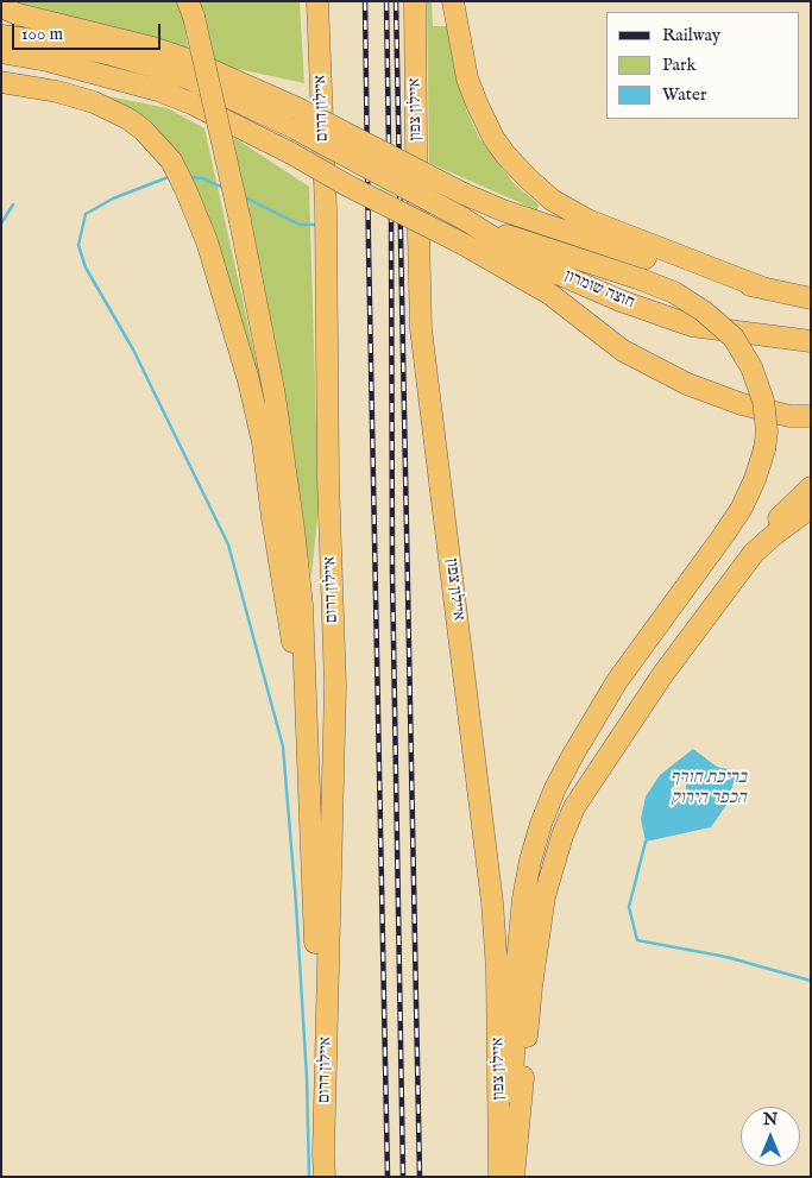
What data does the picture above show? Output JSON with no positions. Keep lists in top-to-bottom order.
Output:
{
  "streets": {
    "highway": ["איילון דרום", "איילון צפון", "חוצה שומרון"]
  },
  "water": ["בריכת חורף הכפר הירוק"],
  "legend": ["Railway", "Park", "Water"],
  "scale_bar": "100 m",
  "north": "top"
}
